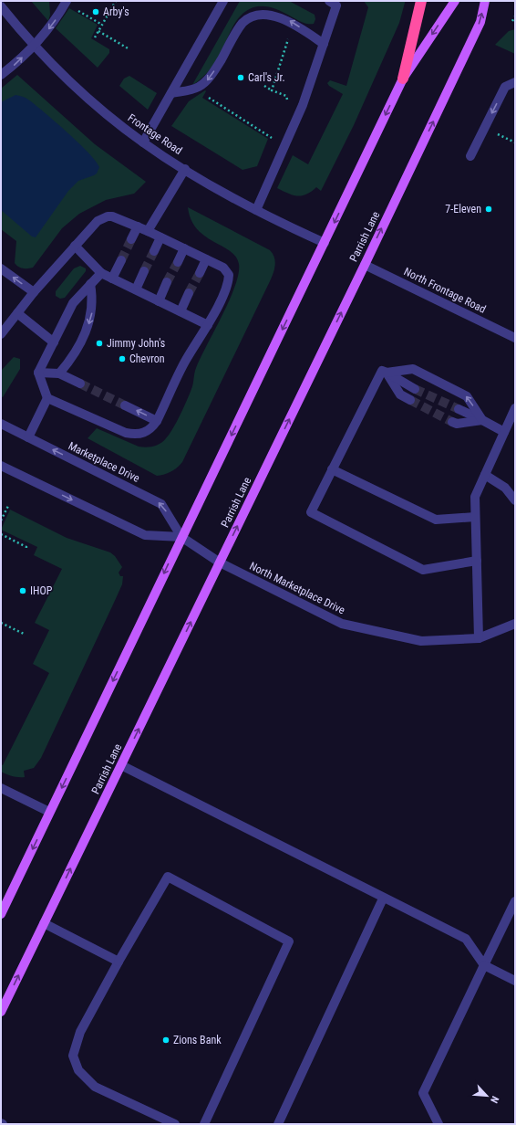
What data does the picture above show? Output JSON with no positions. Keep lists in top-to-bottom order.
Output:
{
  "streets": {
    "main road": ["Parrish Lane"],
    "street": [
      "Frontage Road",
      "North Frontage Road",
      "Marketplace Drive",
      "North Marketplace Drive"
    ]
  },
  "crossings": [
    ["Parrish Lane", "North Frontage Road"],
    ["Parrish Lane", "Marketplace Drive"],
    ["Parrish Lane", "North Marketplace Drive"],
    ["Marketplace Drive", "North Marketplace Drive"]
  ],
  "places": [
    "Arby's",
    "Carl's Jr.",
    "7-Eleven",
    "Jimmy John's",
    "Chevron",
    "IHOP",
    "Zions Bank"
  ],
  "north": "bottom right"
}
